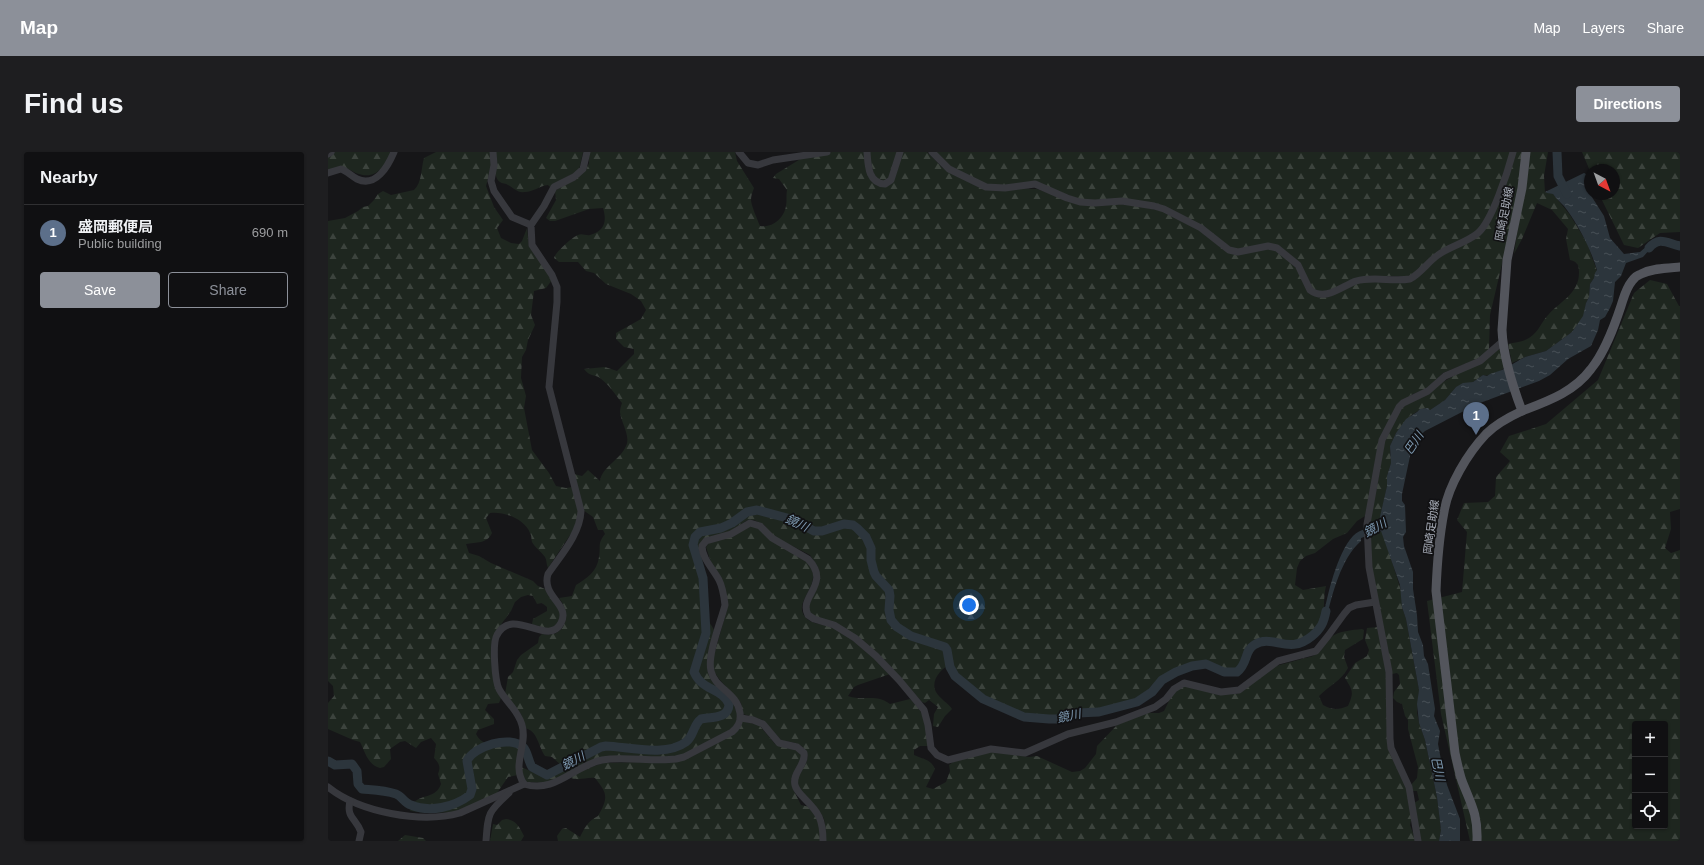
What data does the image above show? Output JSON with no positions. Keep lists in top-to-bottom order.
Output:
{
  "streets": {
    "main road": ["岡崎足助線"]
  },
  "water": ["巴川", "鏡川"],
  "north": "bottom right",
  "page": {
    "header": "Map",
    "nav": ["Map", "Layers", "Share"],
    "buttons": [
      "Directions",
      ["Save", "Share"]
    ],
    "title": "Find us",
    "heading": "Nearby",
    "list": [
      {
        "mark": "1",
        "name": "盛岡郵便局",
        "note": "Public building",
        "value": "690 m"
      }
    ],
    "pins": "1",
    "map_buttons": ["+", "−"]
  }
}
